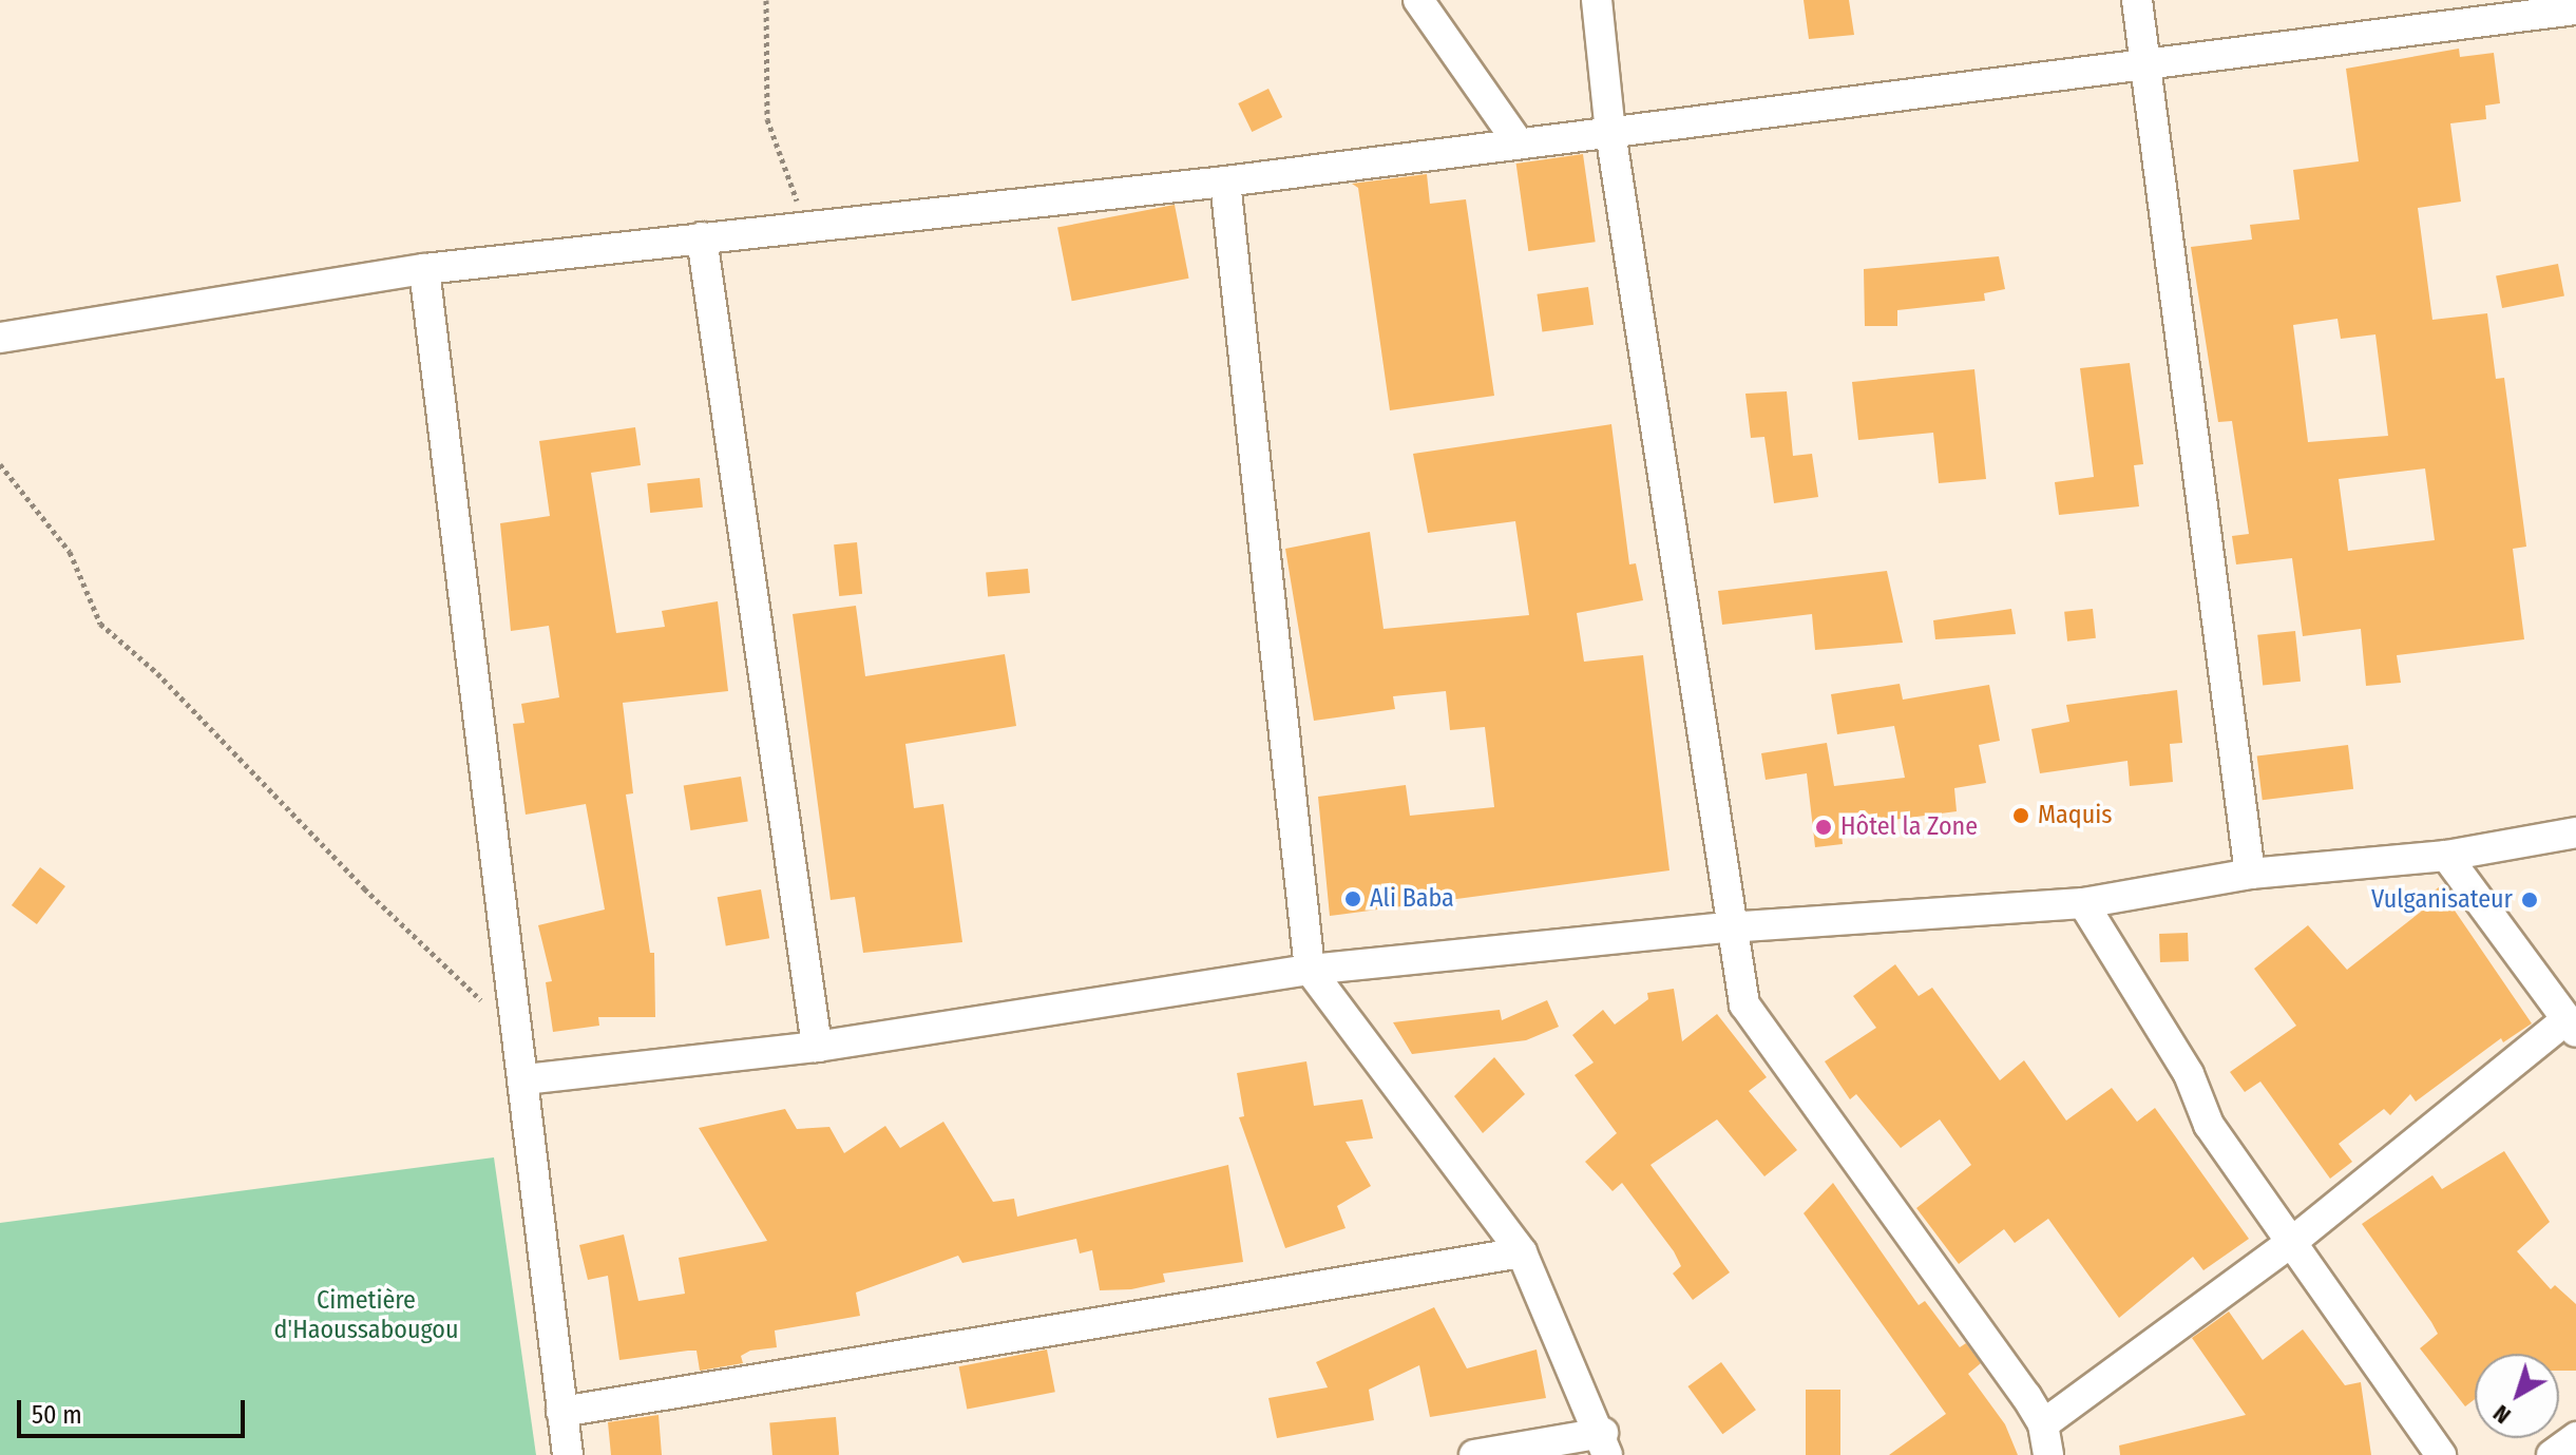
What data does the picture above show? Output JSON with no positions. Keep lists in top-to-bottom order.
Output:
{
  "parks": ["Cimetière d'Haoussabougou"],
  "places": [
    "Maquis",
    "Hôtel la Zone",
    "Ali Baba",
    "Vulganisateur"
  ],
  "scale_bar": "50 m",
  "north": "bottom left"
}
